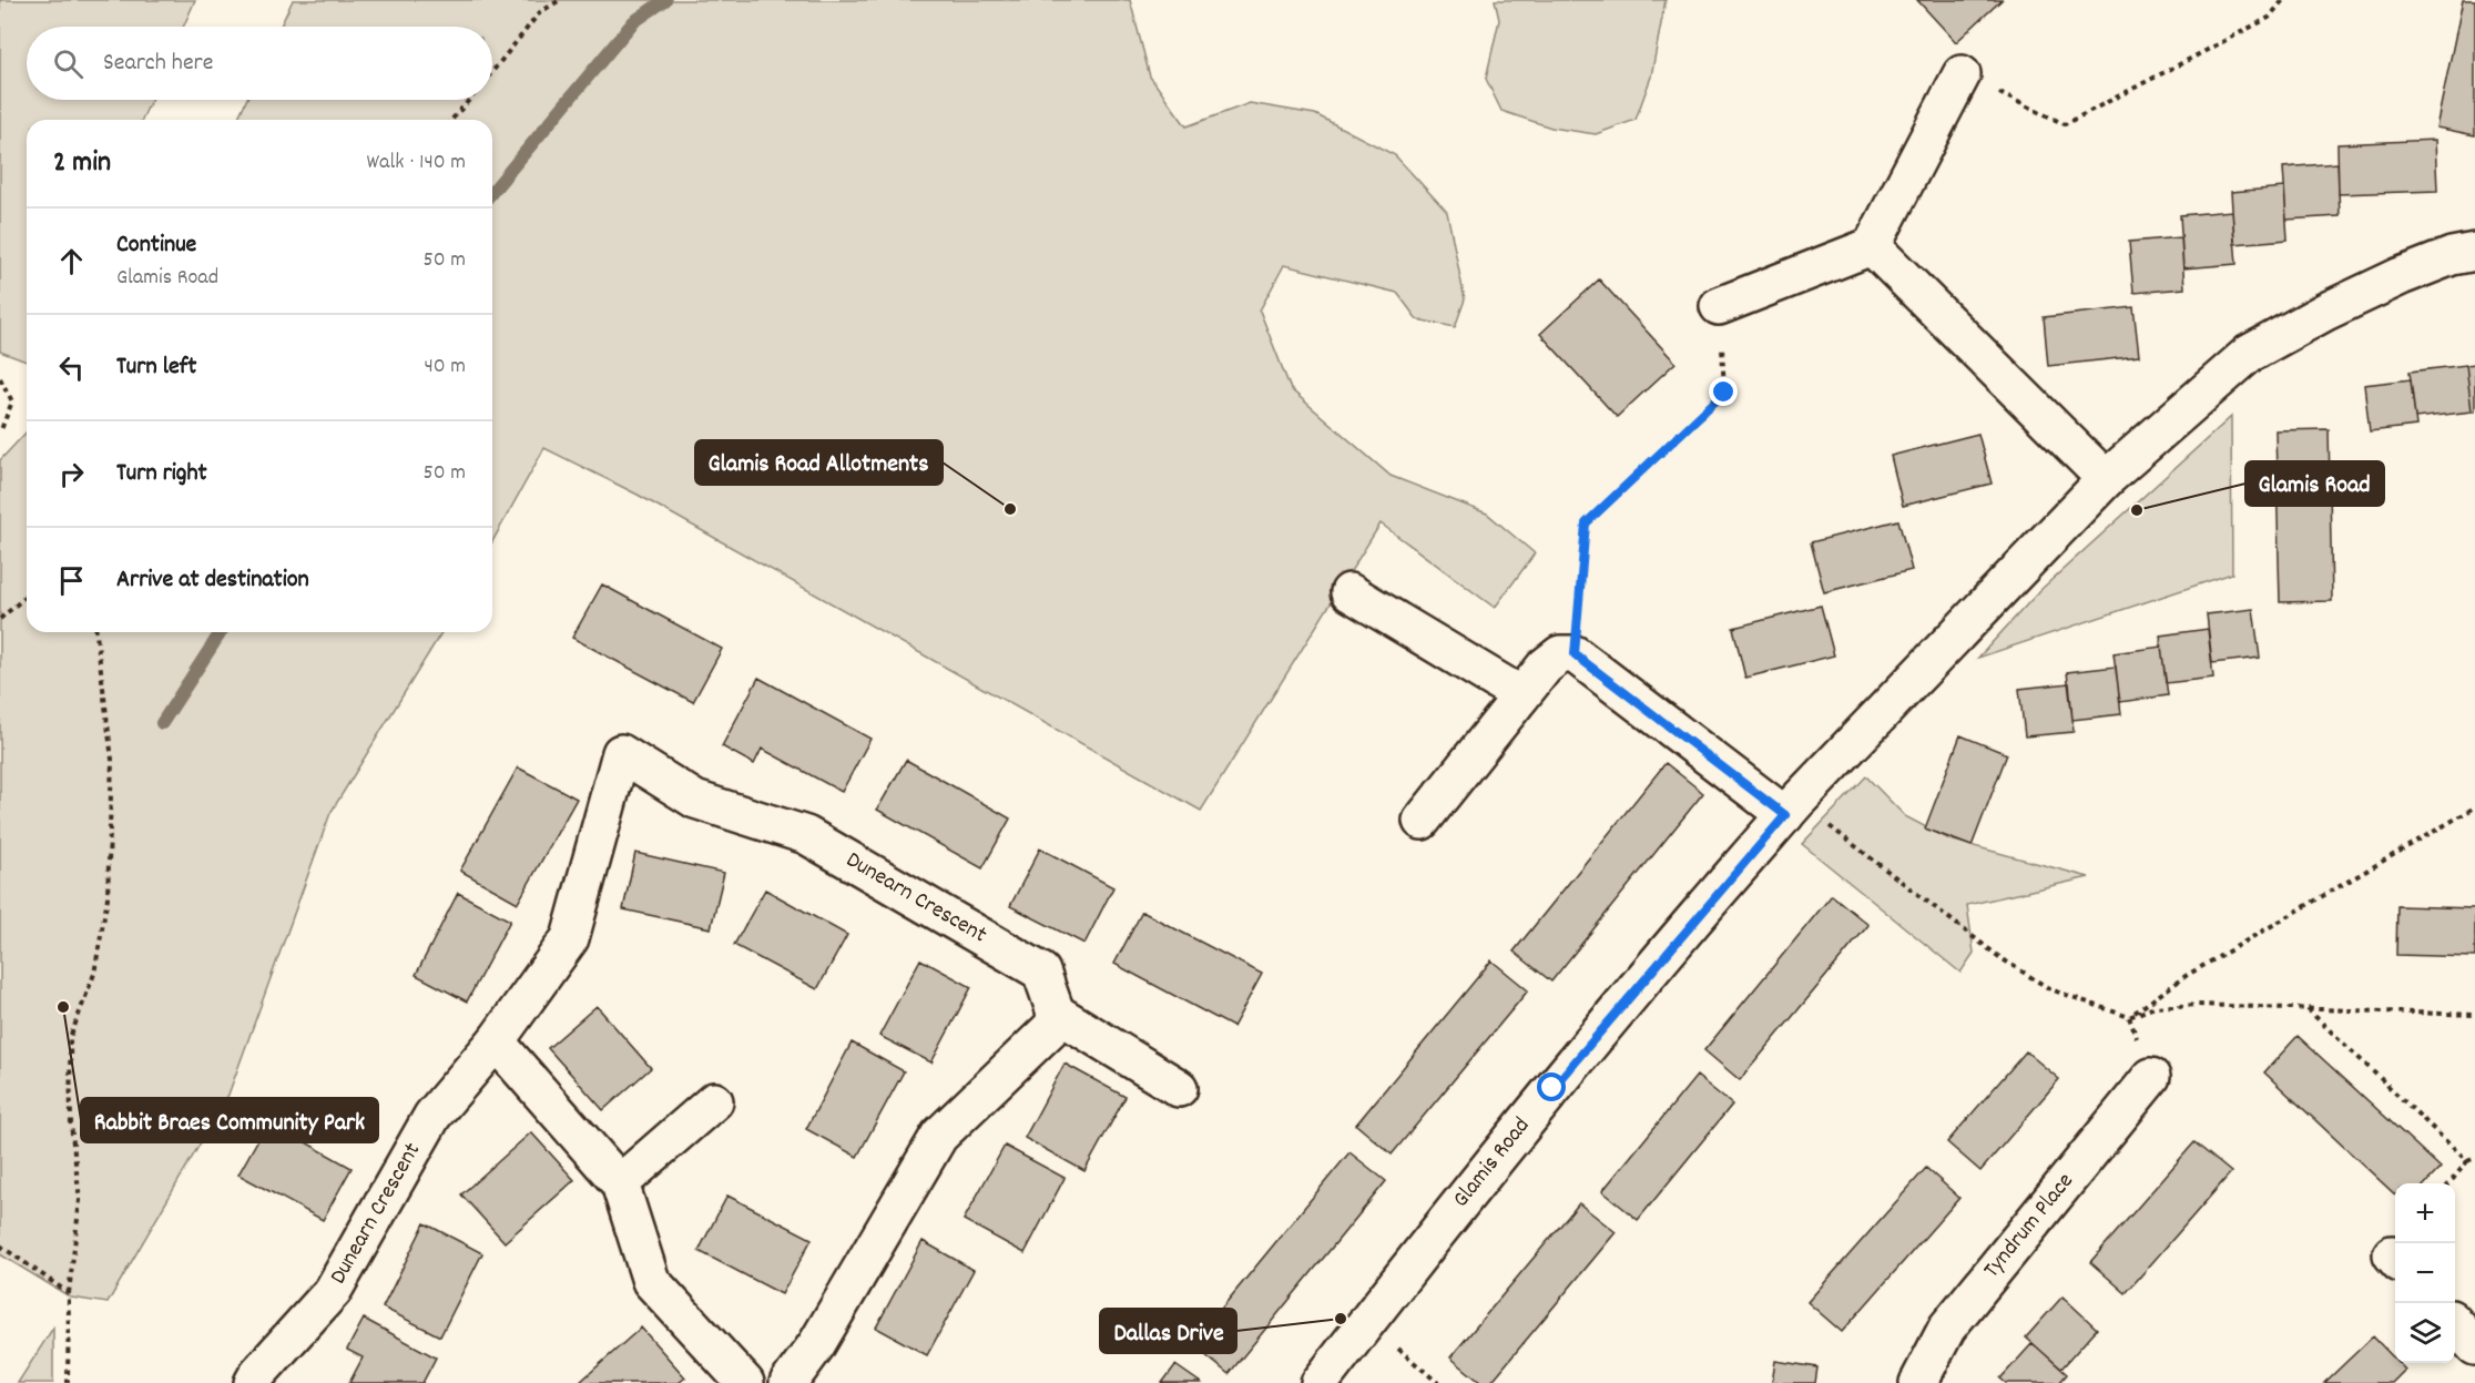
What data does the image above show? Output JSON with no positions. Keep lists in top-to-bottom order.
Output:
{
  "streets": {
    "street": ["Dunearn Crescent", "Glamis Road", "Tyndrum Place"]
  },
  "places": [
    "Glamis Road Allotments",
    "Glamis Road",
    "Rabbit Braes Community Park",
    "Dallas Drive"
  ],
  "page": {
    "search": "Search here",
    "heading": ["2 min", "Walk · 140 m"],
    "list": [
      ["Continue", "Glamis Road", "50 m"],
      ["Turn left", "40 m"],
      ["Turn right", "50 m"],
      "Arrive at destination"
    ],
    "map_buttons": ["+", "−"]
  }
}
